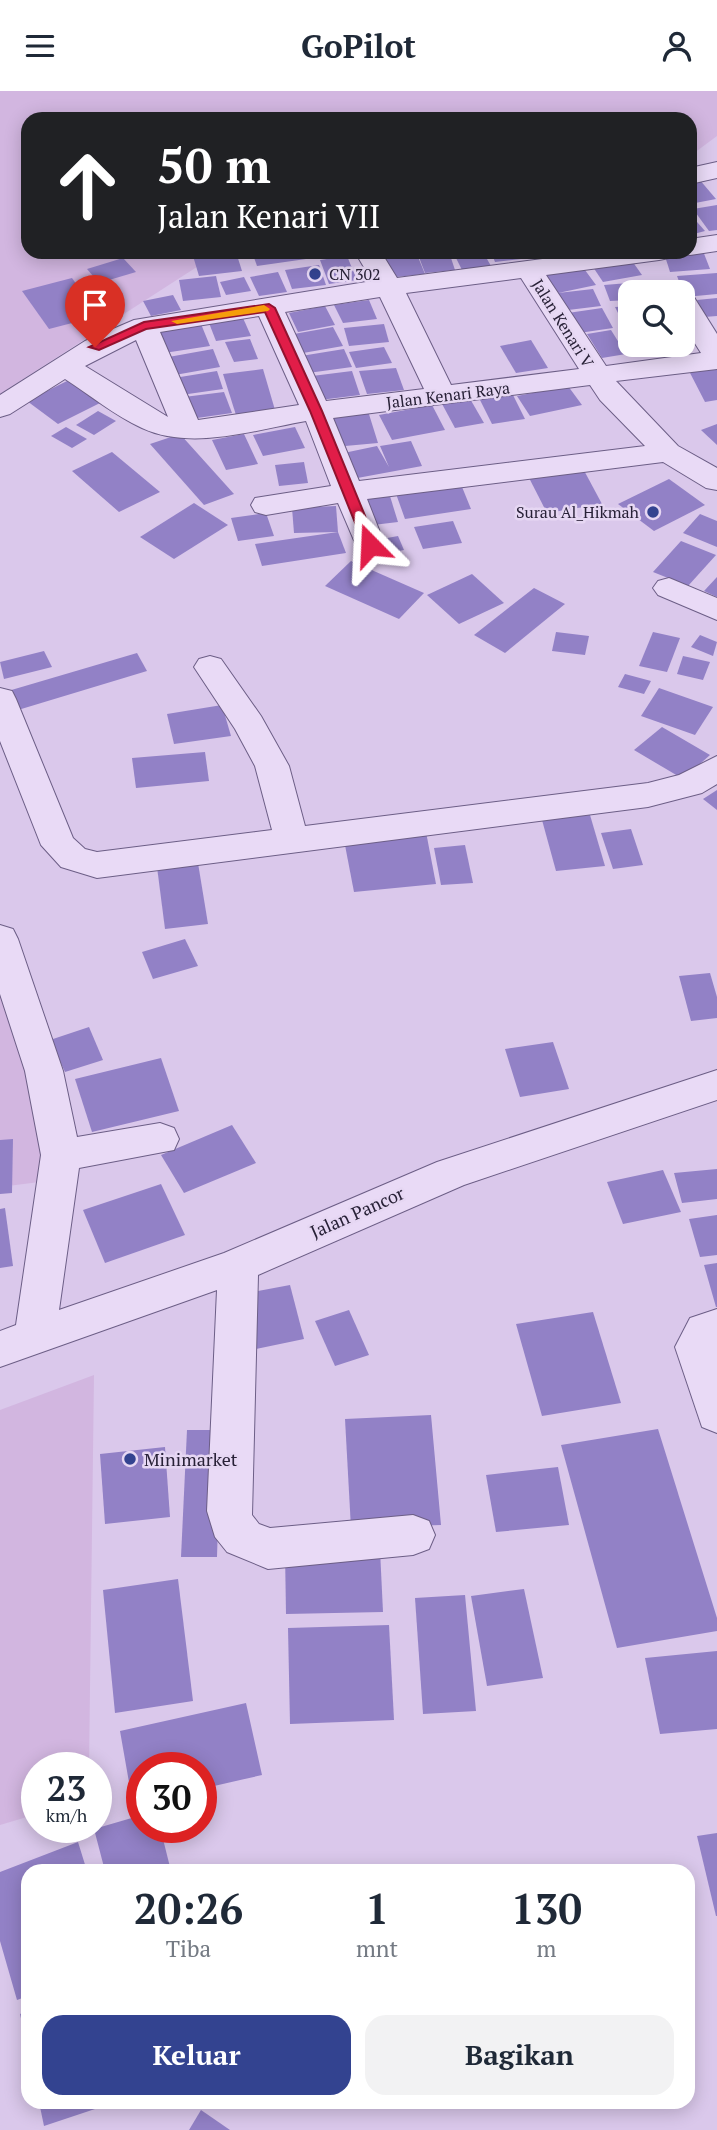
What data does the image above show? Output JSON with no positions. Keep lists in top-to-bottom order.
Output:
{
  "streets": {
    "street": ["Jalan Kenari V", "Jalan Kenari Raya", "Jalan Pancor"]
  },
  "crossings": [
    ["Jalan Kenari V", "Jalan Kenari Raya"]
  ],
  "places": ["CN 302", "Surau Al_Hikmah", "Minimarket"],
  "page": {
    "header": "GoPilot",
    "turn": ["50 m", "Jalan Kenari VII"],
    "speed": "23 km/h",
    "limit": "30",
    "eta": [
      "20:26",
      "Tiba",
      "1",
      "mnt",
      "130",
      "m"
    ],
    "buttons": ["Keluar", "Bagikan"]
  }
}
